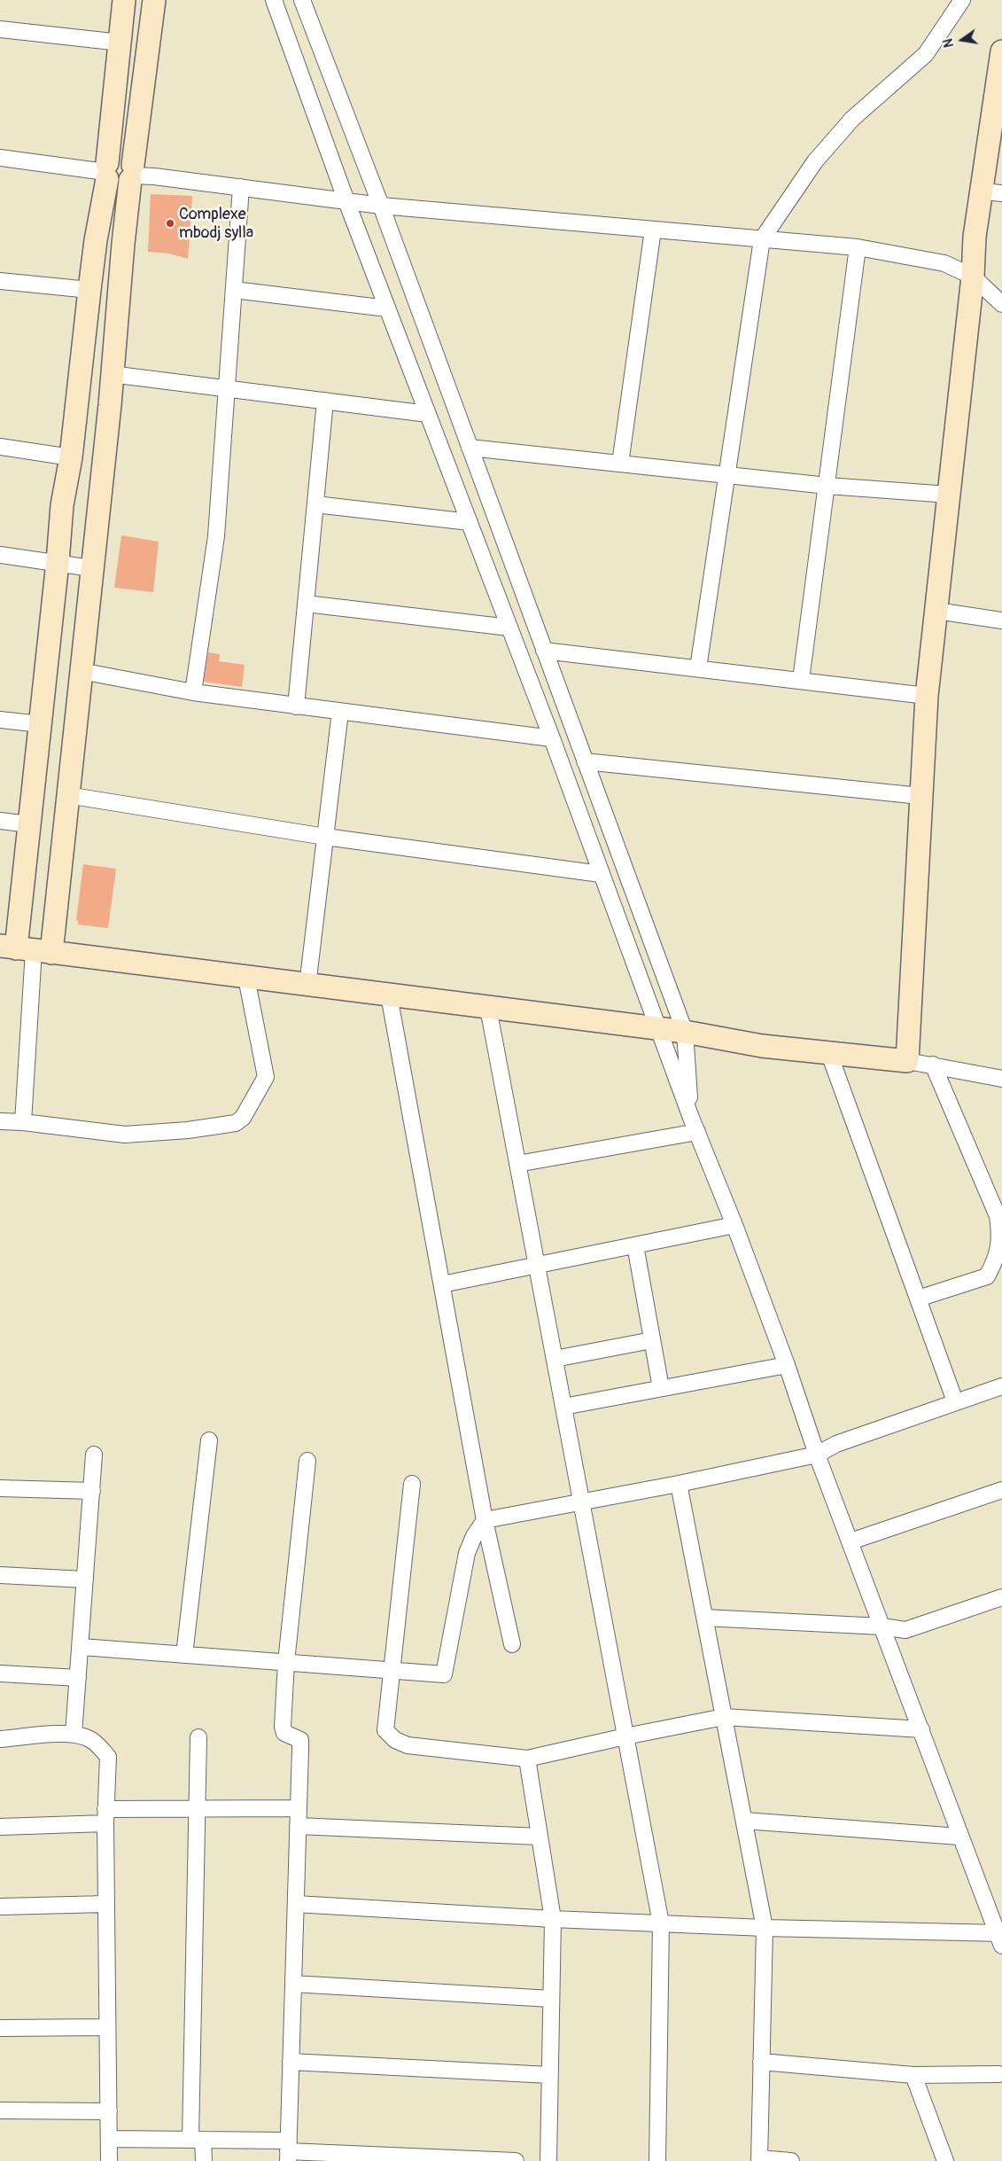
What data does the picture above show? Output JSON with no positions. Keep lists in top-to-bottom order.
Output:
{
  "places": ["Complexe mbodj sylla"],
  "north": "left"
}
